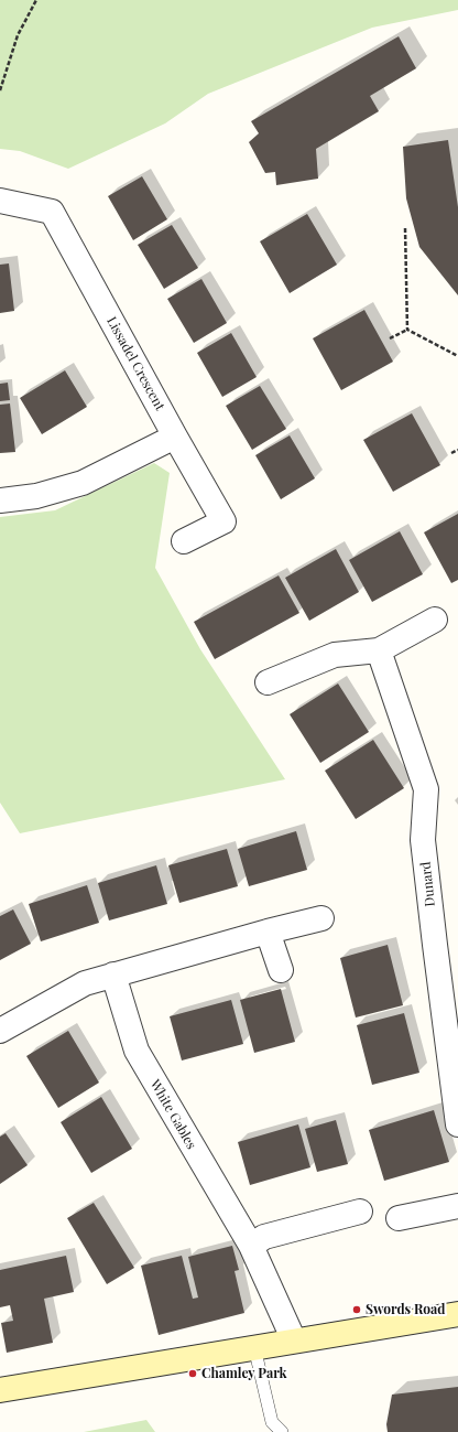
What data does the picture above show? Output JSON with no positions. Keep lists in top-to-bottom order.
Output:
{
  "streets": {
    "street": ["Lissadel Crescent", "Dunard", "White Gables"]
  },
  "places": ["Swords Road", "Chamley Park"]
}
